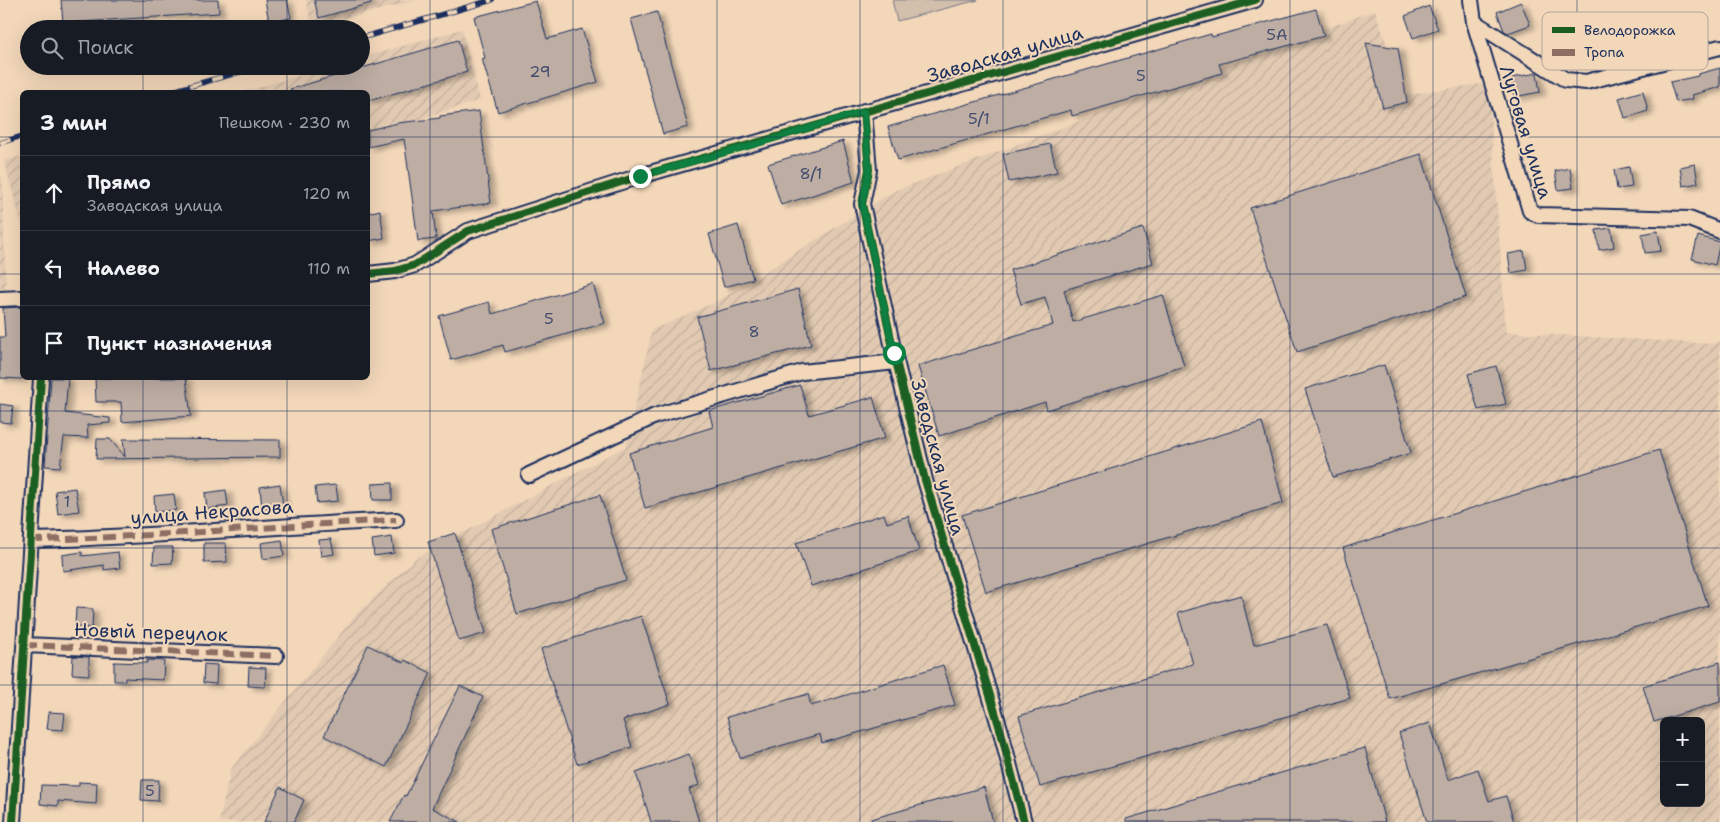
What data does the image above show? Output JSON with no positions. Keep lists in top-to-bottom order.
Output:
{
  "streets": {
    "street": [
      "Заводская улица",
      "Луговая улица",
      "улица Некрасова",
      "Новый переулок"
    ]
  },
  "house_numbers": [
    "5А",
    "29",
    "5",
    "5/1",
    "8/1",
    "5",
    "8",
    "1",
    "5"
  ],
  "legend": ["Велодорожка", "Тропа"],
  "page": {
    "search": "Поиск",
    "heading": ["3 мин", "Пешком · 230 m"],
    "list": [
      ["Прямо", "Заводская улица", "120 m"],
      ["Налево", "110 m"],
      "Пункт назначения"
    ],
    "map_buttons": ["+", "−"]
  }
}
